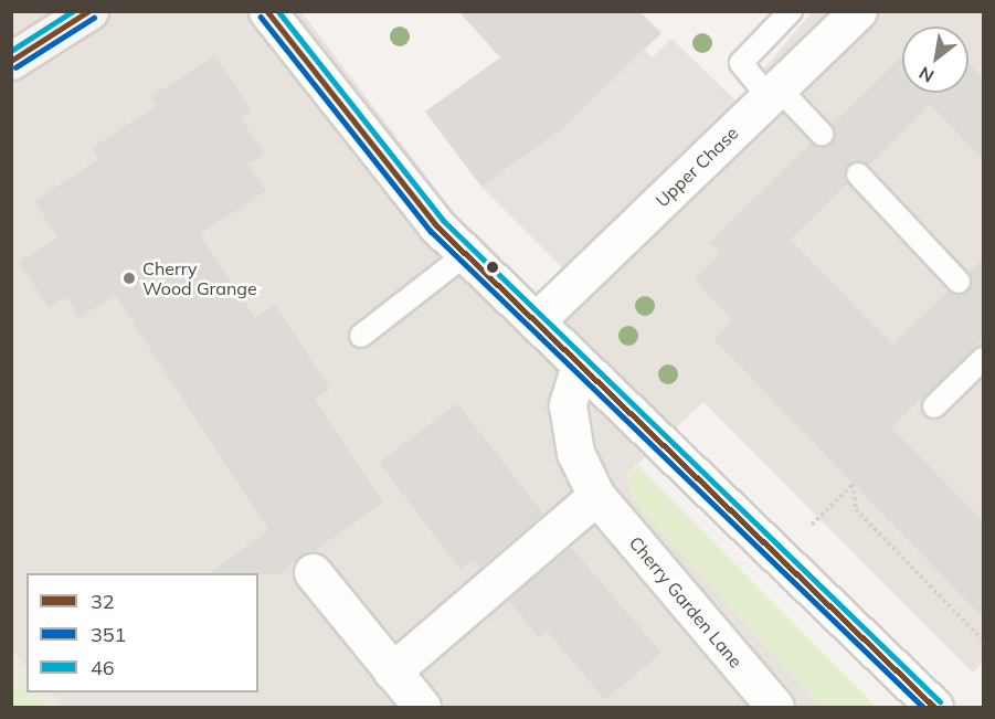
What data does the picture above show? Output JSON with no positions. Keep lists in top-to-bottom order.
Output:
{
  "streets": {
    "street": ["Upper Chase", "Cherry Garden Lane"]
  },
  "places": ["Cherry Wood Grange"],
  "lines": ["transit line 32", "transit line 46", "transit line 351"],
  "legend": ["32", "351", "46"],
  "north": "bottom left"
}
